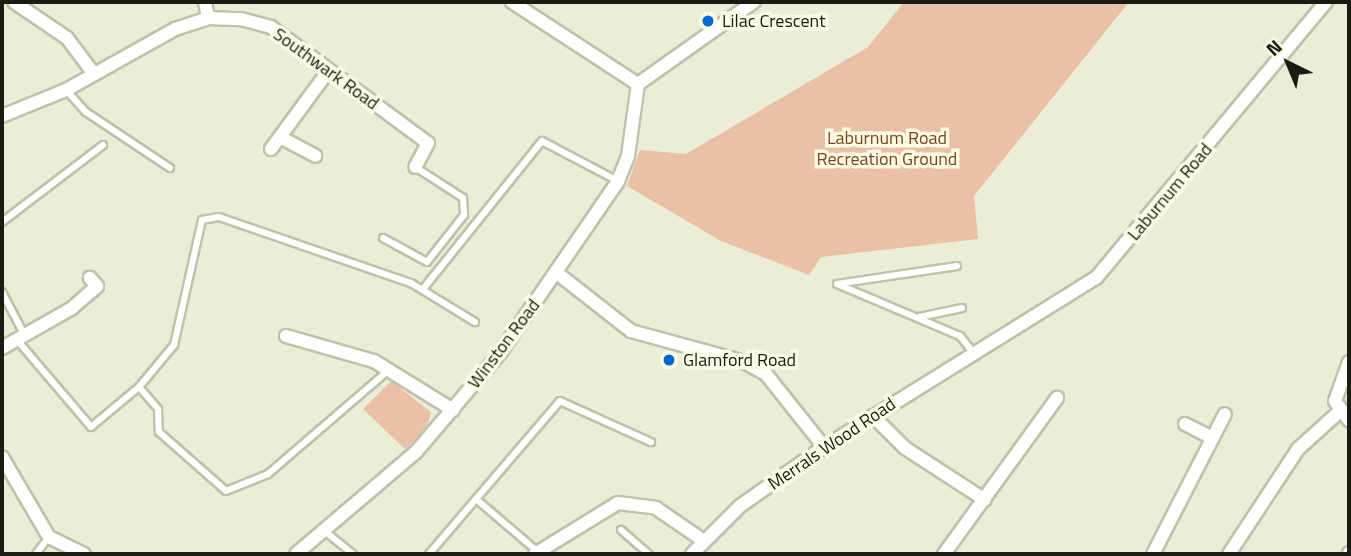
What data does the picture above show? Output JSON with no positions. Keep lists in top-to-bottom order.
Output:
{
  "streets": {
    "street": [
      "Southwark Road",
      "Laburnum Road",
      "Winston Road",
      "Merrals Wood Road"
    ]
  },
  "crossings": [
    ["Laburnum Road", "Merrals Wood Road"]
  ],
  "parks": ["Laburnum Road Recreation Ground"],
  "places": ["Lilac Crescent", "Glamford Road"],
  "north": "top left"
}
